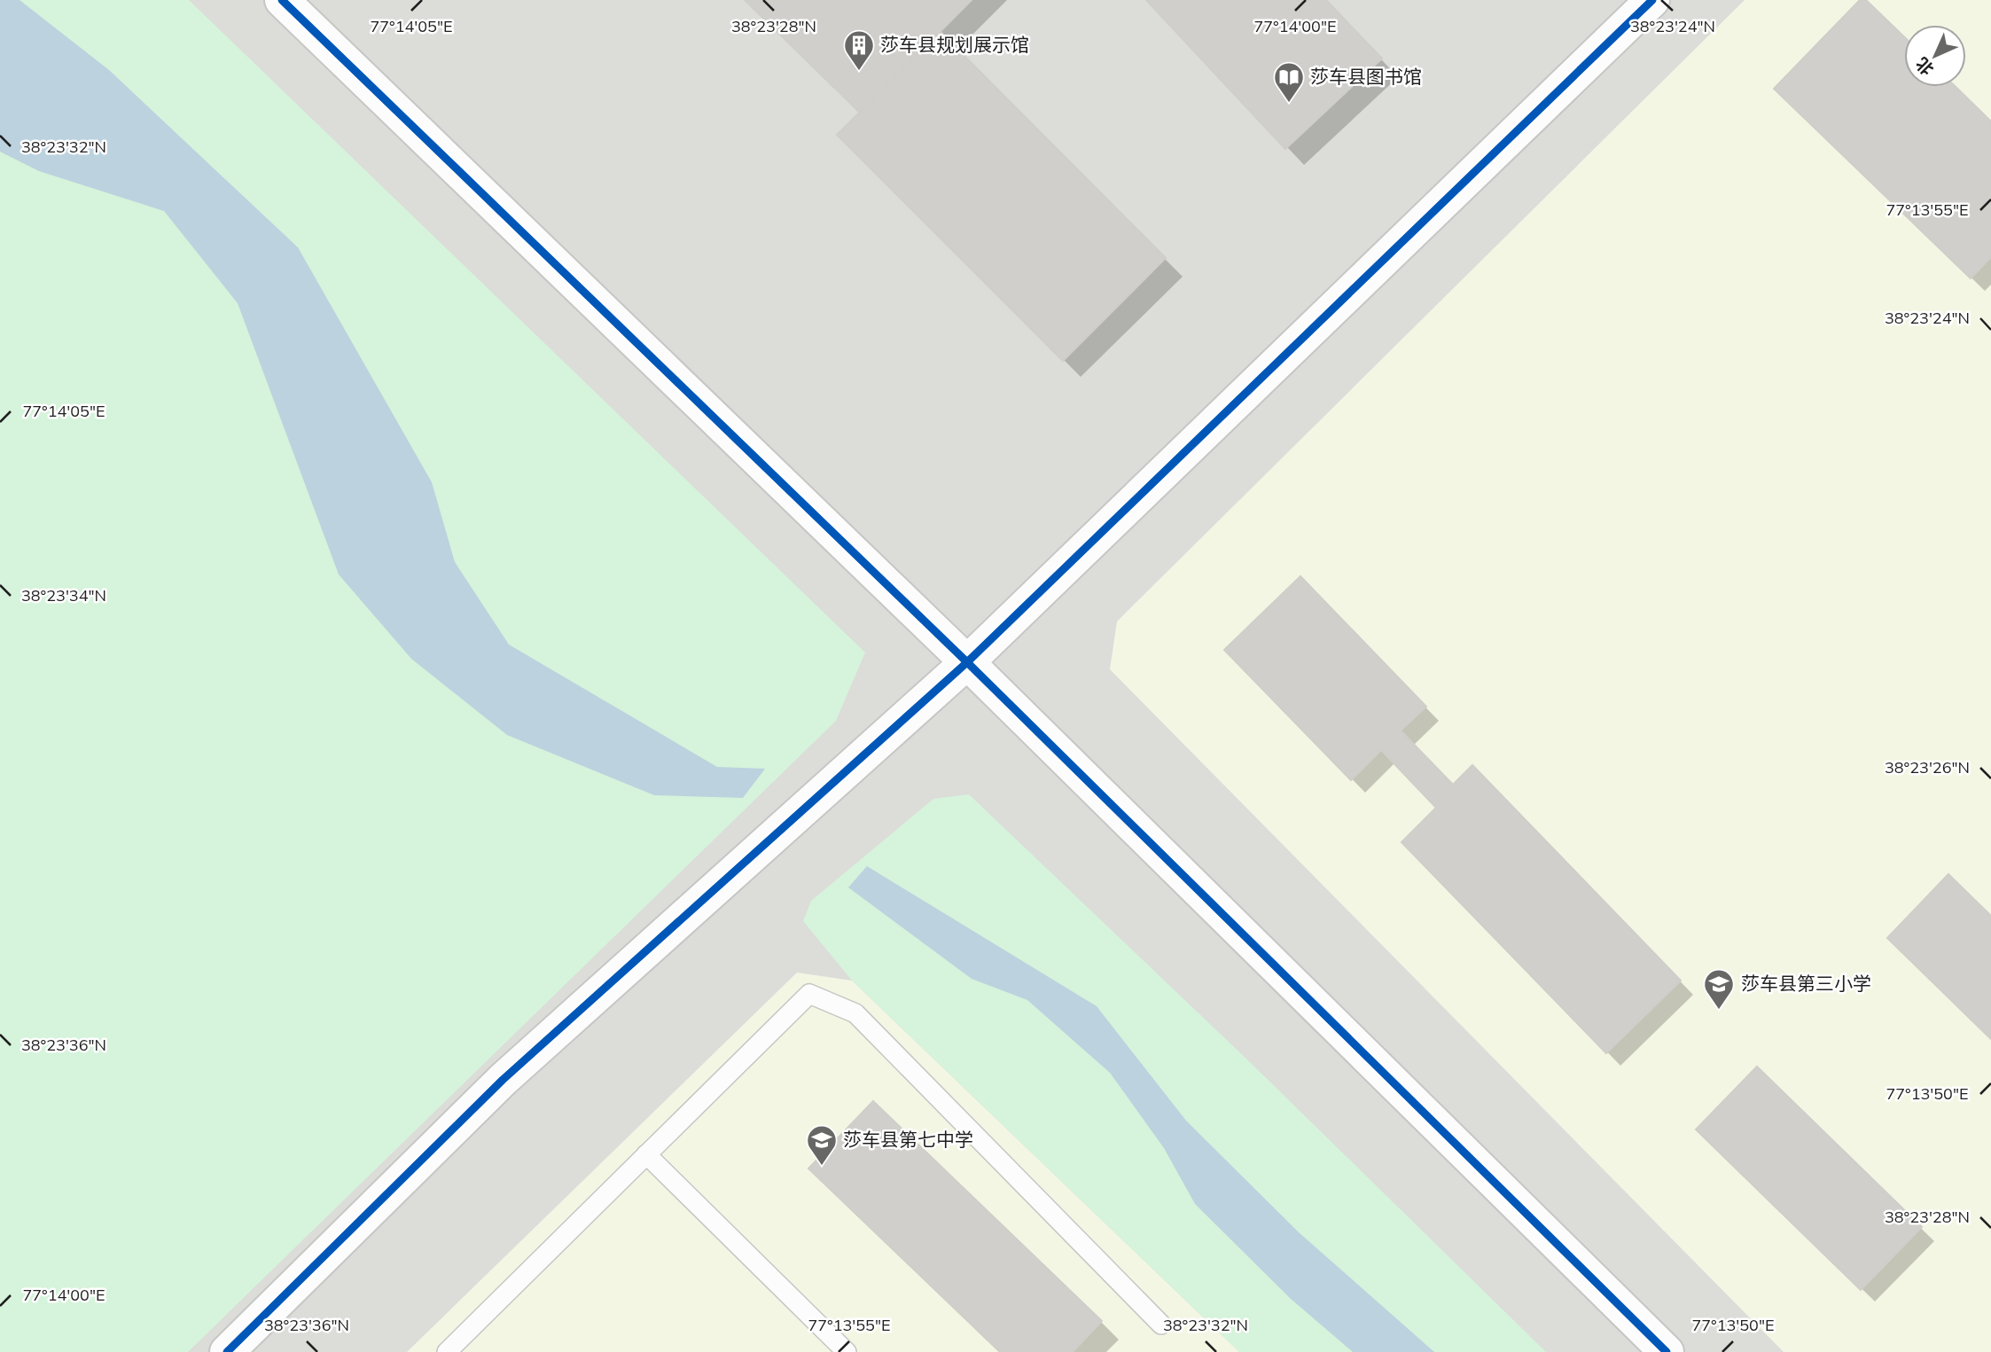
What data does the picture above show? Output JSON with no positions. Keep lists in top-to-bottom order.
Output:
{
  "places": {
    "building": ["莎车县规划展示馆"],
    "library": ["莎车县图书馆"],
    "school or university": ["莎车县第三小学", "莎车县第七中学"]
  },
  "north": "bottom left",
  "coordinates": [
    "77°14'05\"E",
    "38°23'28\"N",
    "77°14'00\"E",
    "38°23'24\"N",
    "38°23'32\"N",
    "77°13'55\"E",
    "38°23'34\"N",
    "38°23'26\"N",
    "38°23'36\"N",
    "77°13'50\"E"
  ]
}
